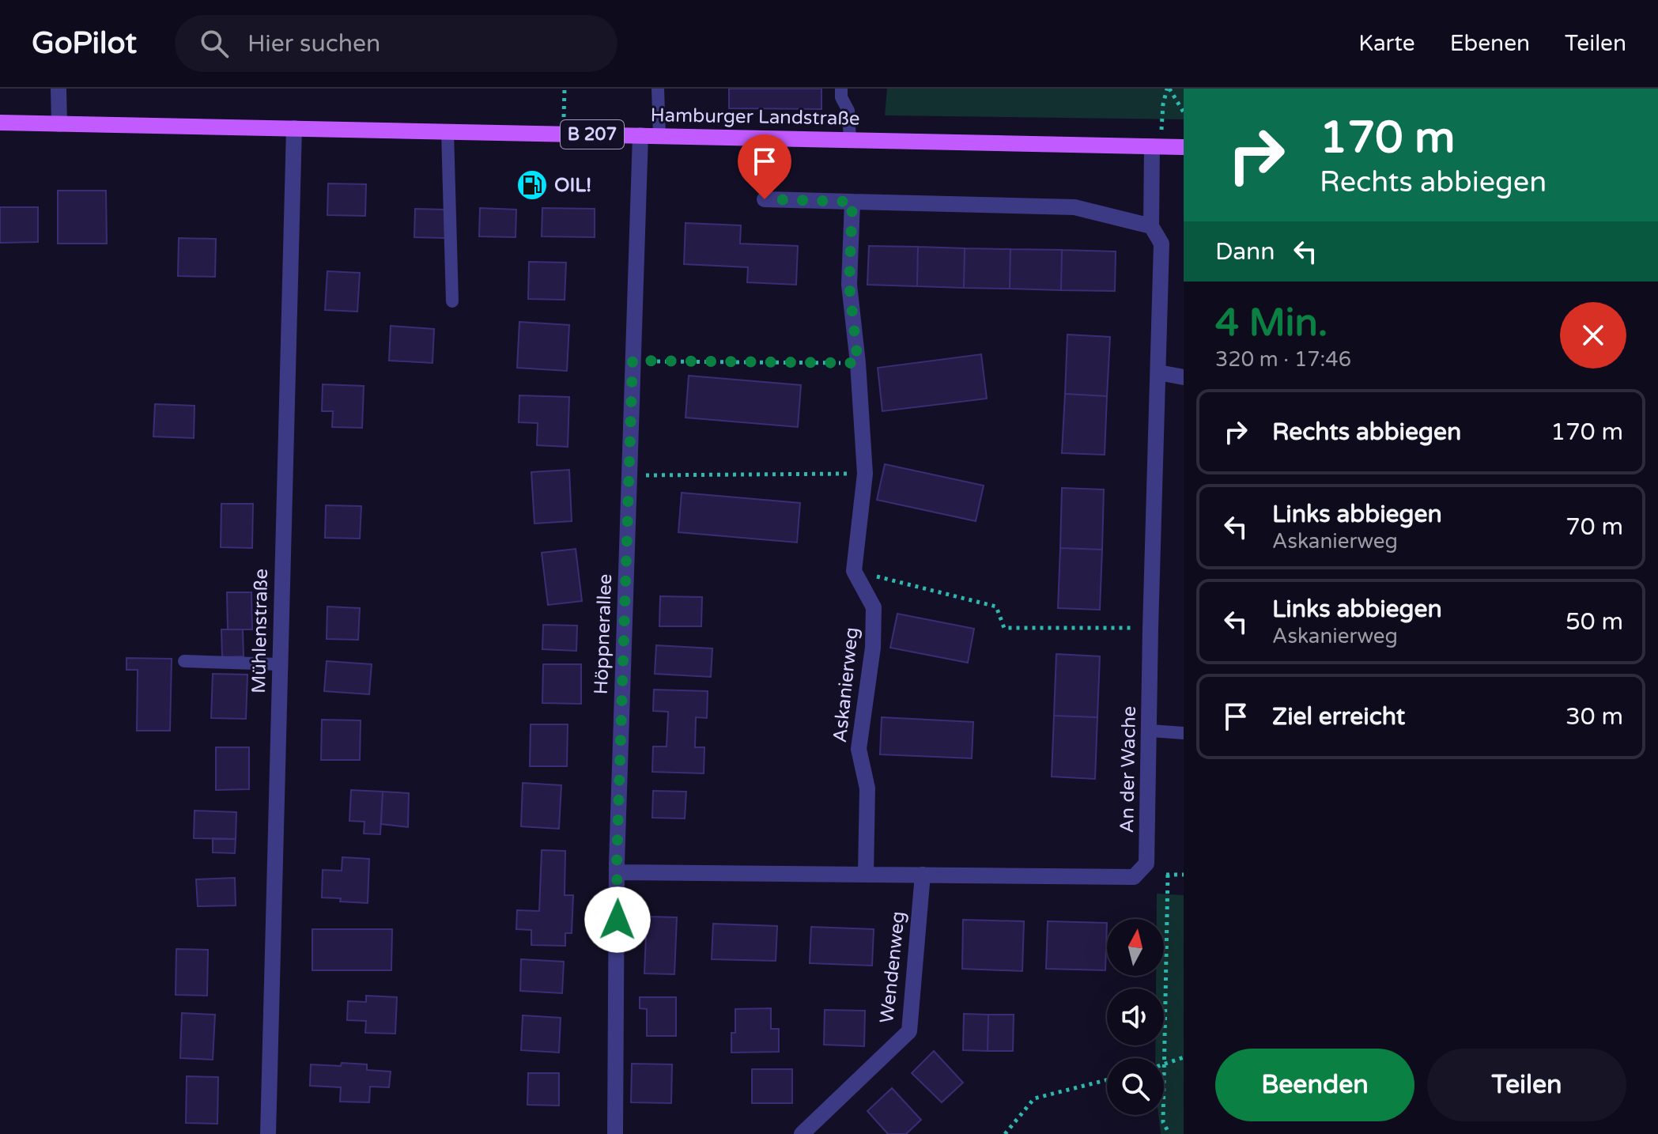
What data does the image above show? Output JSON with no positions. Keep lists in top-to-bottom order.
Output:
{
  "streets": {
    "main road": ["Hamburger Landstraße", "B 207"],
    "street": [
      "Mühlenstraße",
      "Höppnerallee",
      "Askanierweg",
      "An der Wache",
      "Wendenweg"
    ]
  },
  "crossings": [
    ["Hamburger Landstraße", "Mühlenstraße"],
    ["Hamburger Landstraße", "Höppnerallee"],
    ["Hamburger Landstraße", "An der Wache"],
    ["Höppnerallee", "An der Wache"],
    ["Askanierweg", "An der Wache"],
    ["An der Wache", "Wendenweg"]
  ],
  "places": {
    "fuel station": ["OIL!"]
  },
  "north": "top",
  "page": {
    "header": "GoPilot",
    "search": "Hier suchen",
    "nav": ["Karte", "Ebenen", "Teilen"],
    "turn": ["170 m", "Rechts abbiegen"],
    "then": "Dann",
    "heading": ["4 Min.", "320 m · 17:46"],
    "list": [
      {
        "name": "Rechts abbiegen",
        "value": "170 m"
      },
      {
        "name": "Links abbiegen",
        "note": "Askanierweg",
        "value": "70 m"
      },
      {
        "name": "Links abbiegen",
        "note": "Askanierweg",
        "value": "50 m"
      },
      {
        "name": "Ziel erreicht",
        "value": "30 m"
      }
    ],
    "buttons": ["Beenden", "Teilen"]
  }
}
